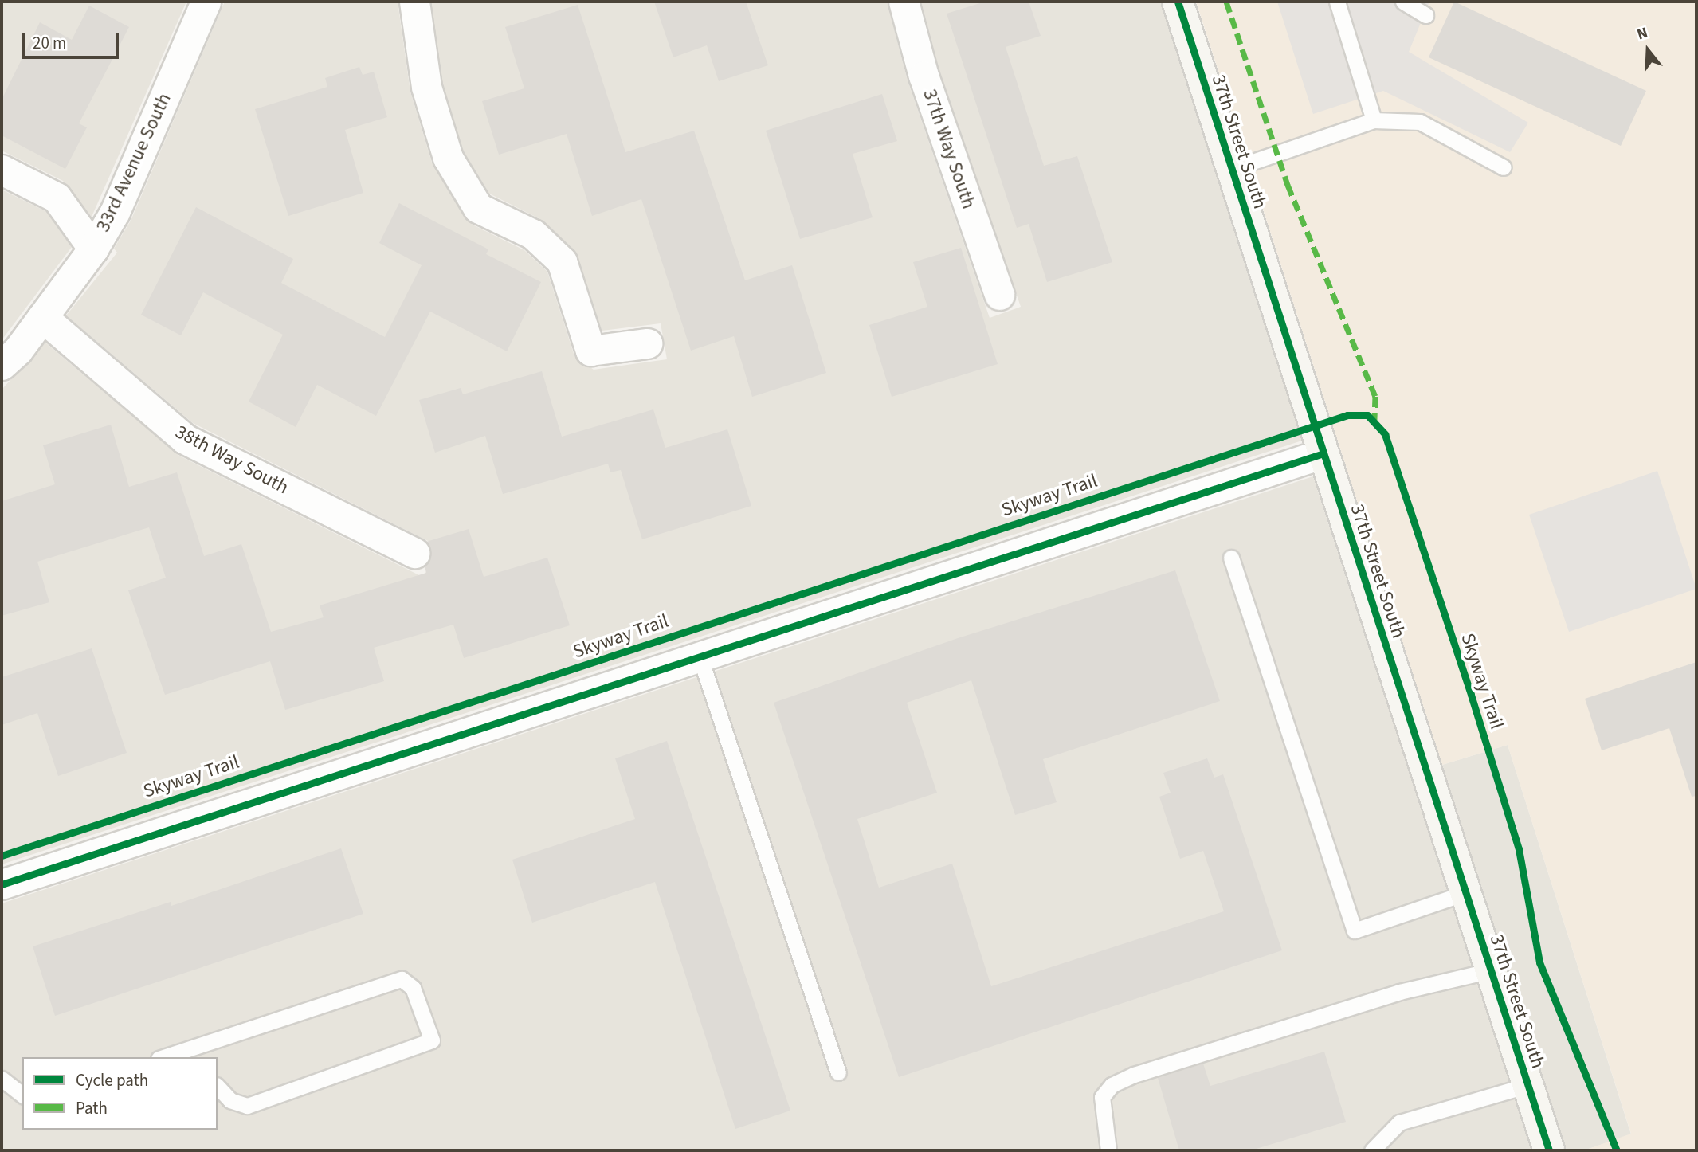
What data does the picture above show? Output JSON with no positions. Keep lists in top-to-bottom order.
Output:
{
  "streets": {
    "street": [
      "37th Street South",
      "37th Way South",
      "33rd Avenue South",
      "38th Way South"
    ],
    "cycle path": ["Skyway Trail"]
  },
  "crossings": [
    ["33rd Avenue South", "38th Way South"]
  ],
  "legend": ["Cycle path", "Path"],
  "scale_bar": "20 m",
  "north": "top"
}
